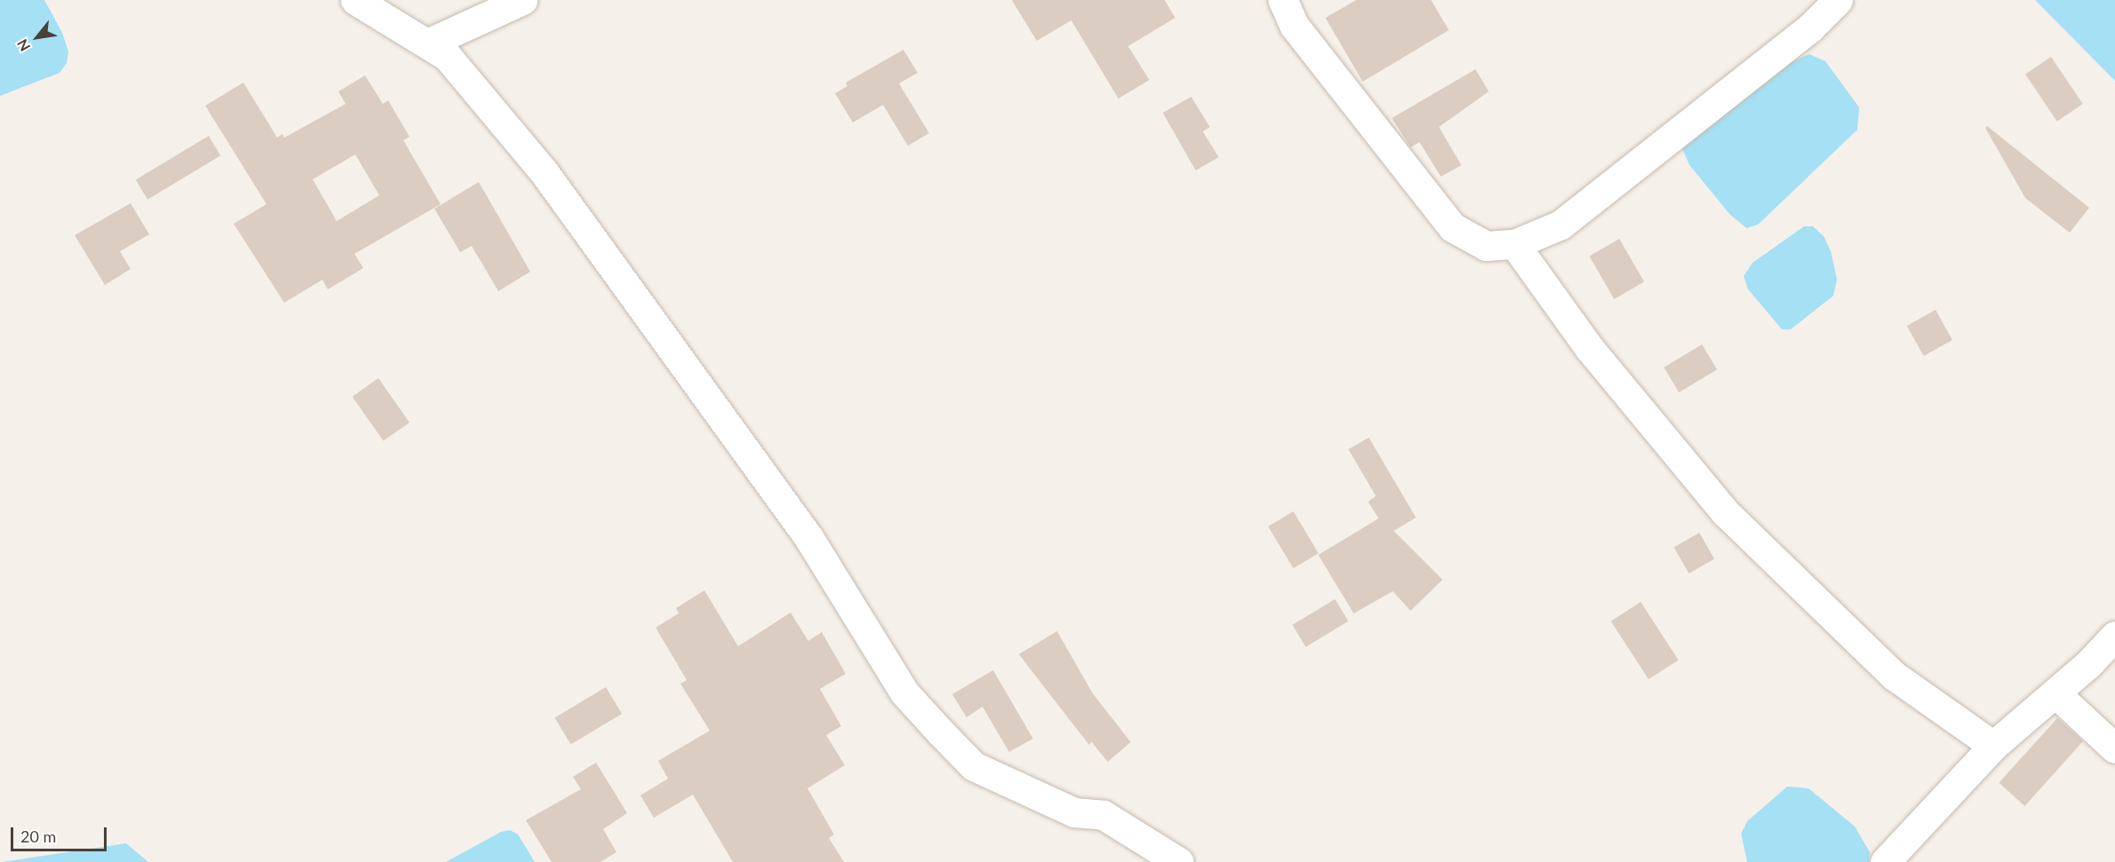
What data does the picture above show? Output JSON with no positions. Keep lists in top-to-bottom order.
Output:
{
  "scale_bar": "20 m",
  "north": "bottom left"
}
